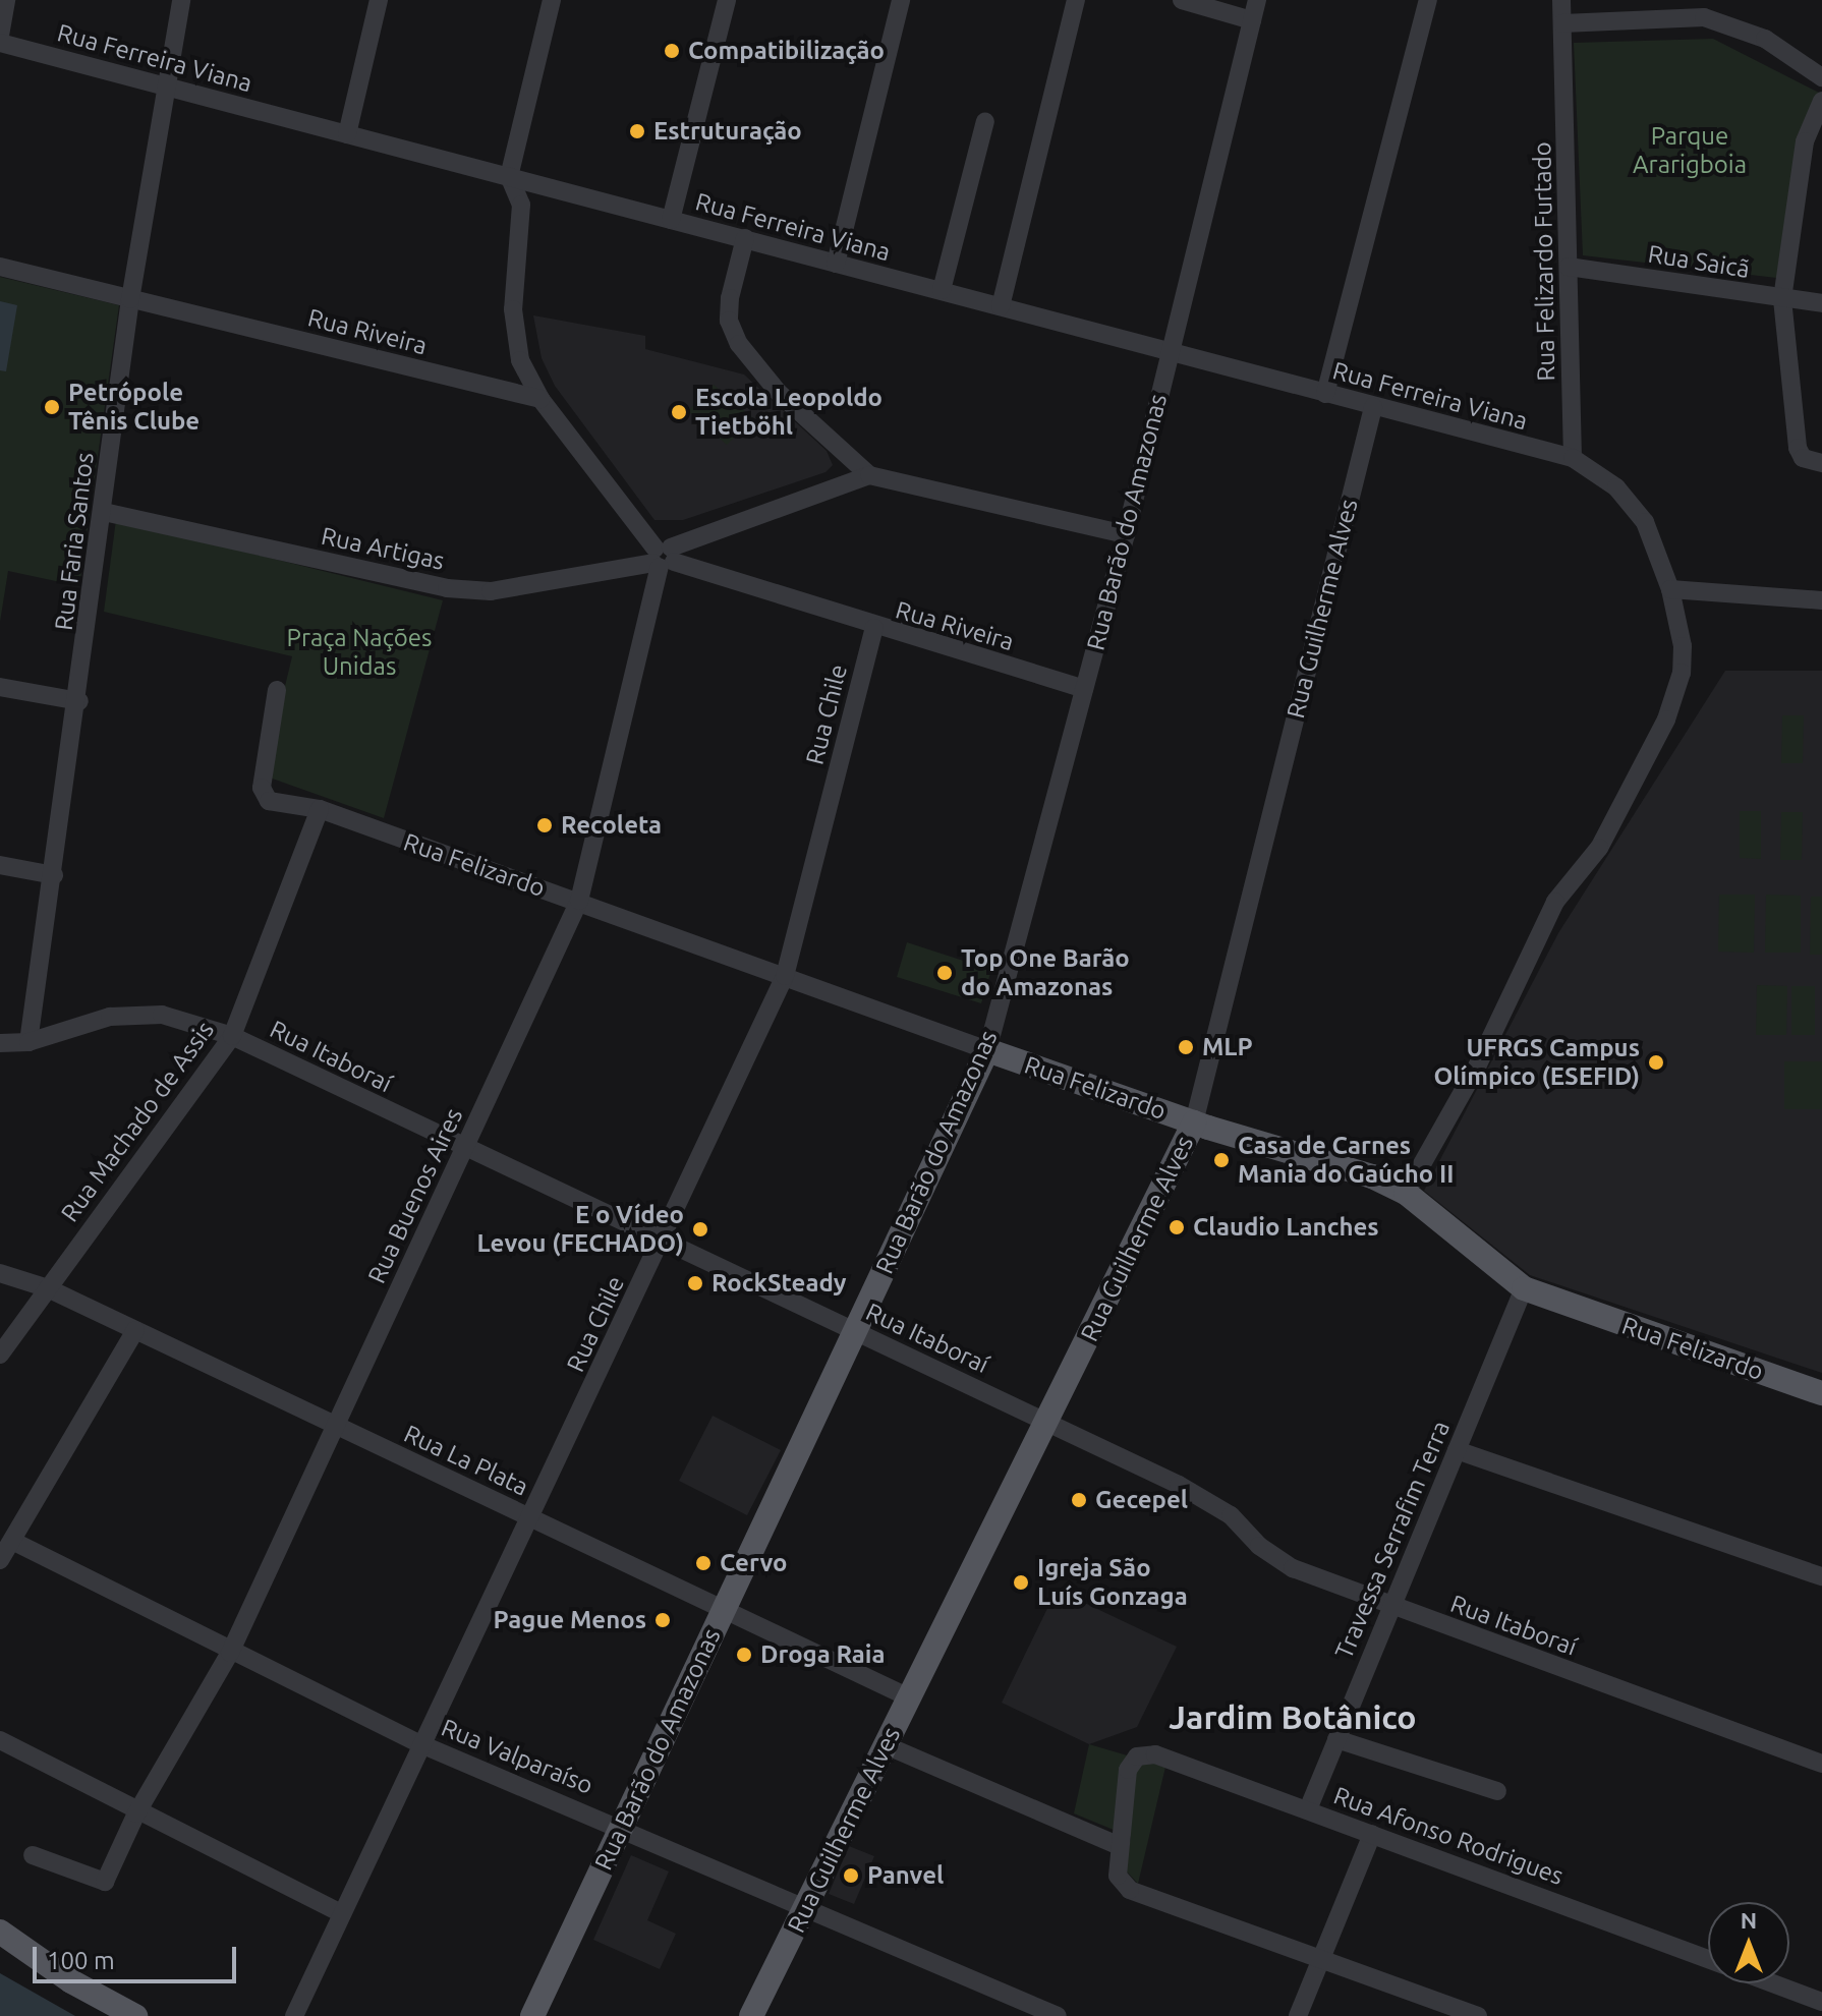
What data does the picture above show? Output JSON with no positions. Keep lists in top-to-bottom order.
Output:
{
  "streets": {
    "main road": ["Rua Barão do Amazonas", "Rua Guilherme Alves", "Rua Felizardo"],
    "street": [
      "Rua Ferreira Viana",
      "Rua Felizardo Furtado",
      "Rua Saicã",
      "Rua Riveira",
      "Rua Faria Santos",
      "Rua Artigas",
      "Rua Chile",
      "Rua Itaboraí",
      "Rua Machado de Assis",
      "Rua Buenos Aires",
      "Rua La Plata",
      "Travessa Serrafim Terra",
      "Rua Valparaíso",
      "Rua Afonso Rodrigues"
    ]
  },
  "crossings": [
    ["Rua Ferreira Viana", "Rua Felizardo Furtado"],
    ["Rua Ferreira Viana", "Rua Barão do Amazonas"],
    ["Rua Ferreira Viana", "Rua Faria Santos"],
    ["Rua Ferreira Viana", "Rua Guilherme Alves"],
    ["Rua Felizardo Furtado", "Rua Saicã"],
    ["Rua Riveira", "Rua Barão do Amazonas"],
    ["Rua Riveira", "Rua Faria Santos"],
    ["Rua Riveira", "Rua Artigas"],
    ["Rua Riveira", "Rua Chile"],
    ["Rua Riveira", "Rua Buenos Aires"],
    ["Rua Barão do Amazonas", "Rua Felizardo"],
    ["Rua Barão do Amazonas", "Rua Itaboraí"],
    ["Rua Barão do Amazonas", "Rua La Plata"],
    ["Rua Barão do Amazonas", "Rua Valparaíso"],
    ["Rua Faria Santos", "Rua Artigas"],
    ["Rua Faria Santos", "Rua Itaboraí"],
    ["Rua Artigas", "Rua Buenos Aires"],
    ["Rua Guilherme Alves", "Rua Felizardo"],
    ["Rua Guilherme Alves", "Rua Itaboraí"],
    ["Rua Guilherme Alves", "Rua La Plata"],
    ["Rua Guilherme Alves", "Rua Valparaíso"],
    ["Rua Chile", "Rua Felizardo"],
    ["Rua Chile", "Rua Itaboraí"],
    ["Rua Chile", "Rua La Plata"],
    ["Rua Chile", "Rua Valparaíso"],
    ["Rua Felizardo", "Rua Machado de Assis"],
    ["Rua Felizardo", "Rua Buenos Aires"],
    ["Rua Felizardo", "Travessa Serrafim Terra"],
    ["Rua Itaboraí", "Rua Machado de Assis"],
    ["Rua Itaboraí", "Rua Buenos Aires"],
    ["Rua Itaboraí", "Travessa Serrafim Terra"],
    ["Rua Machado de Assis", "Rua La Plata"],
    ["Rua Buenos Aires", "Rua La Plata"],
    ["Rua Buenos Aires", "Rua Valparaíso"],
    ["Travessa Serrafim Terra", "Rua Afonso Rodrigues"]
  ],
  "districts": ["Jardim Botânico"],
  "parks": ["Parque Ararigboia", "Praça Nações Unidas"],
  "places": [
    "Compatibilização",
    "Estruturação",
    "Petrópole Tênis Clube",
    "Escola Leopoldo Tietböhl",
    "Recoleta",
    "Top One Barão do Amazonas",
    "MLP",
    "UFRGS Campus Olímpico (ESEFID)",
    "Casa de Carnes Mania do Gaúcho II",
    "Claudio Lanches",
    "E o Vídeo Levou (FECHADO)",
    "RockSteady",
    "Gecepel",
    "Cervo",
    "Igreja São Luís Gonzaga",
    "Pague Menos",
    "Droga Raia",
    "Panvel"
  ],
  "scale_bar": "100 m",
  "north": "top"
}
